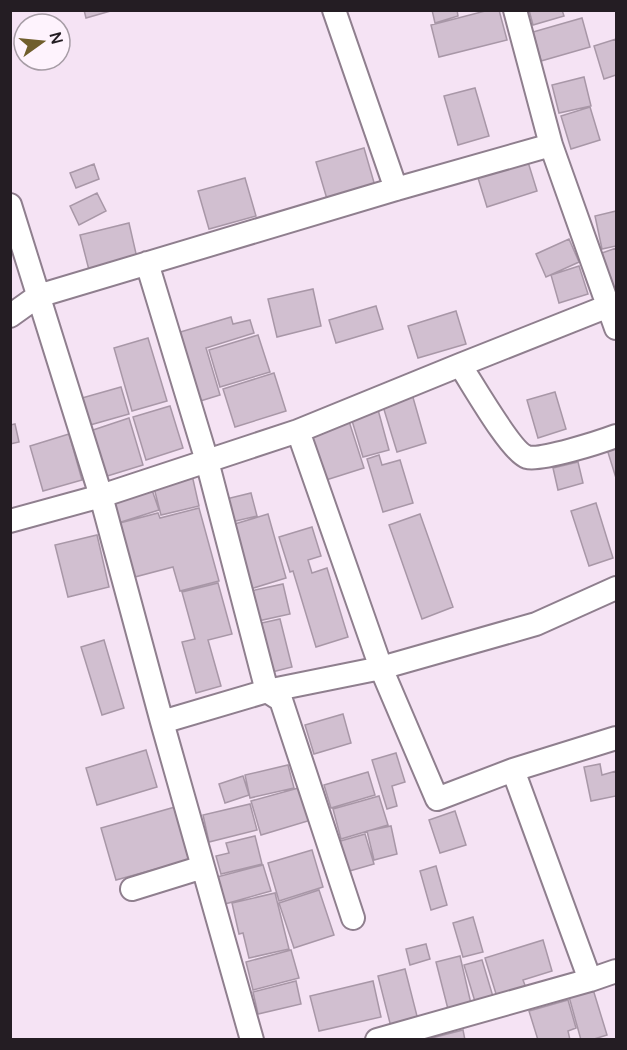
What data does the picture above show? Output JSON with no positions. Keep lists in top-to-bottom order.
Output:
{
  "north": "right"
}
